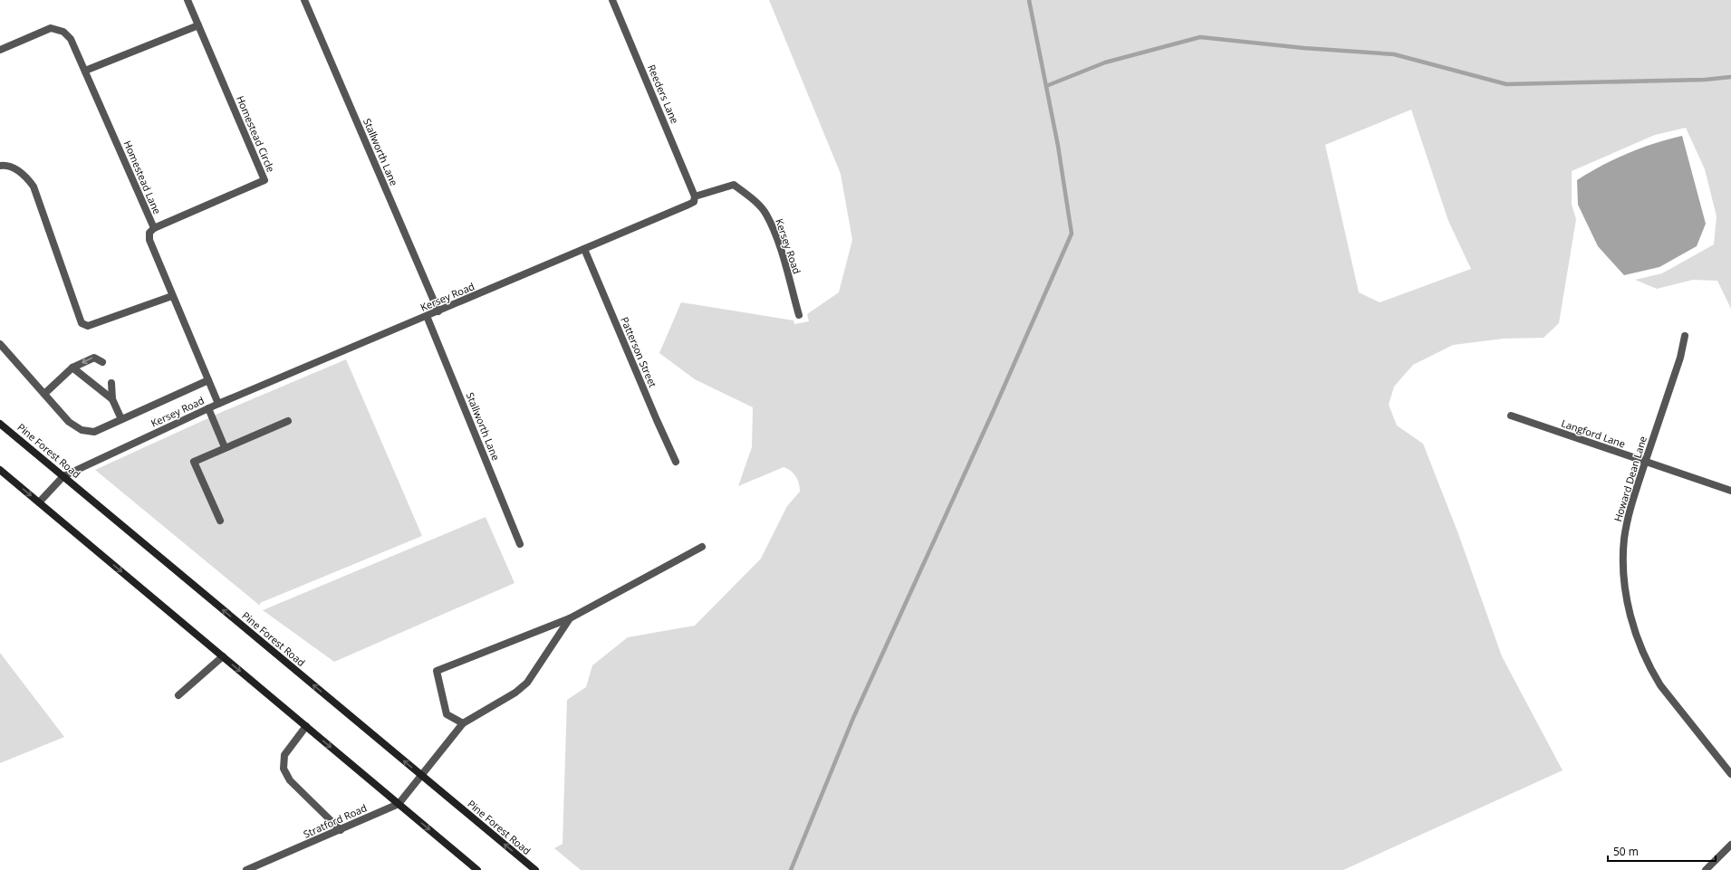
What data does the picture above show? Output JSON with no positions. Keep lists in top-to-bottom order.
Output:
{
  "streets": {
    "main road": ["Pine Forest Road"],
    "street": [
      "Reeders Lane",
      "Homestead Circle",
      "Stallworth Lane",
      "Homestead Lane",
      "Kersey Road",
      "Patterson Street",
      "Langford Lane",
      "Howard Dean Lane",
      "Stratford Road"
    ]
  },
  "crossings": [
    ["Reeders Lane", "Kersey Road"],
    ["Homestead Circle", "Homestead Lane"],
    ["Stallworth Lane", "Kersey Road"],
    ["Homestead Lane", "Kersey Road"],
    ["Kersey Road", "Patterson Street"],
    ["Kersey Road", "Pine Forest Road"],
    ["Langford Lane", "Howard Dean Lane"],
    ["Pine Forest Road", "Stratford Road"]
  ],
  "scale_bar": "50 m"
}
